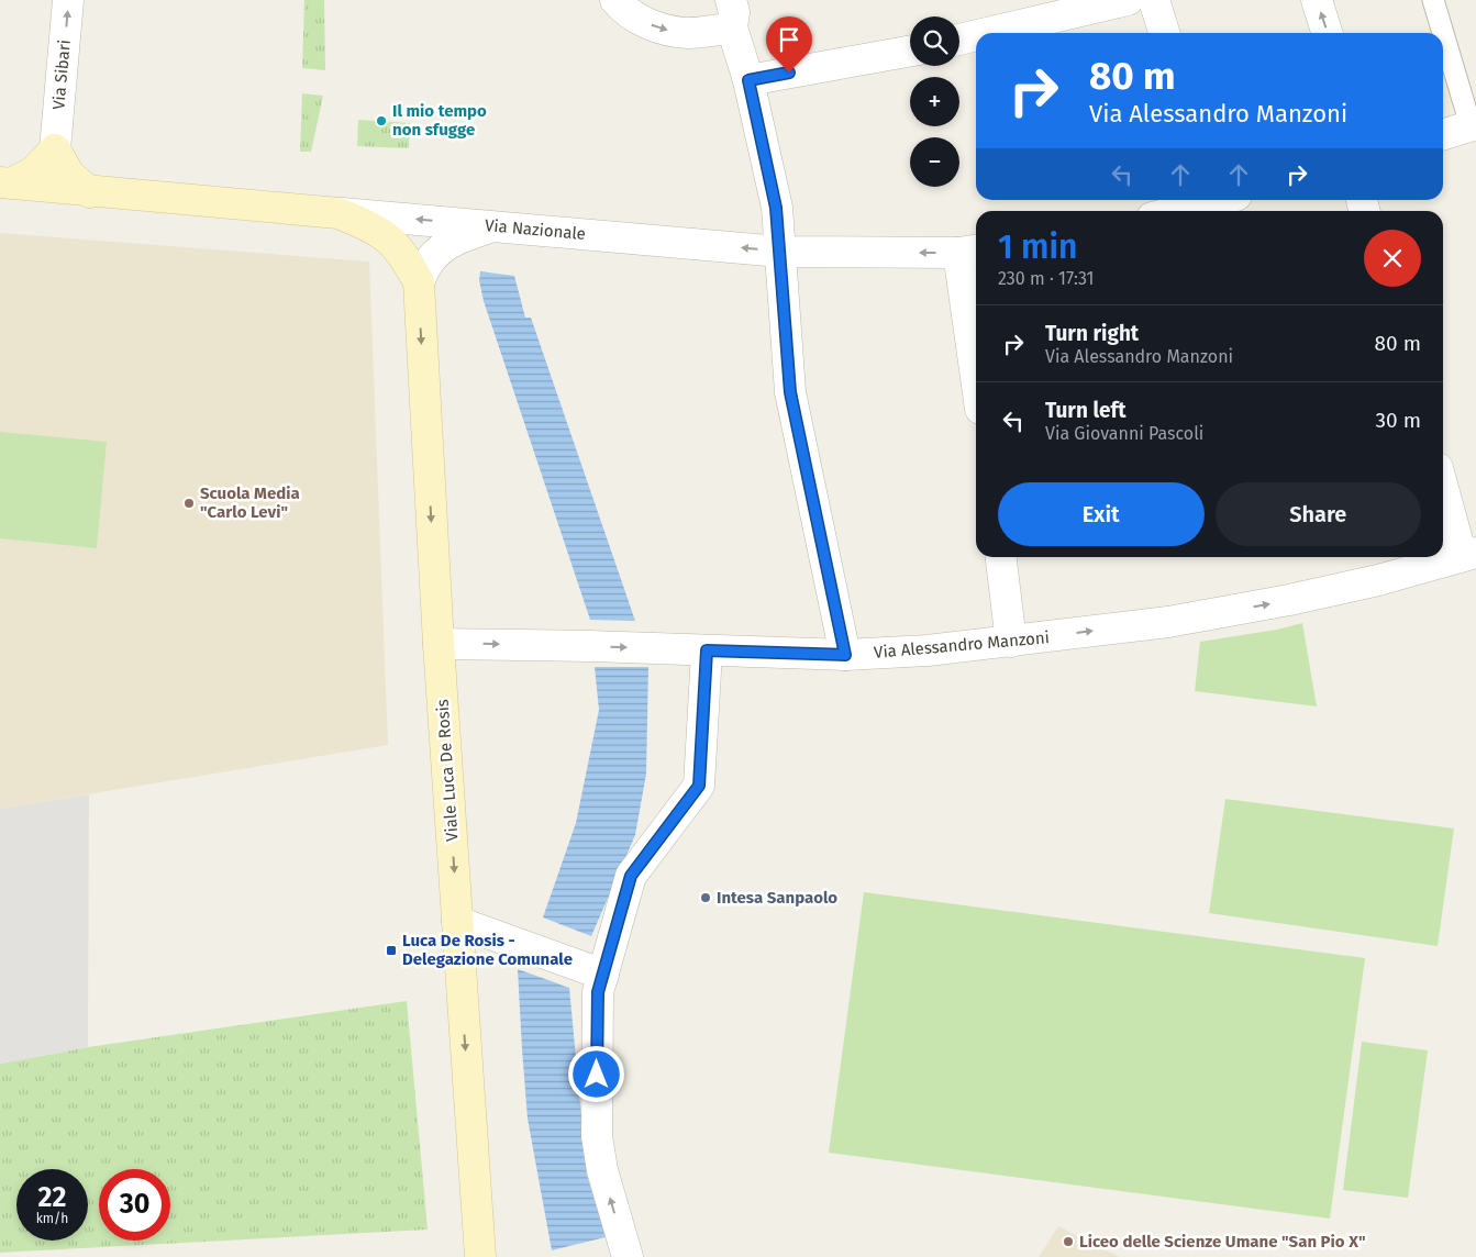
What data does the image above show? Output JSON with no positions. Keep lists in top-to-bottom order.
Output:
{
  "streets": {
    "main road": ["Via Nazionale", "Viale Luca De Rosis"],
    "street": ["Via Sibari", "Via Alessandro Manzoni"]
  },
  "crossings": [
    ["Via Alessandro Manzoni", "Viale Luca De Rosis"]
  ],
  "one_way": [
    "Via Sibari",
    "Via Nazionale",
    "Via Alessandro Manzoni",
    "Viale Luca De Rosis"
  ],
  "places": {
    "other": [
      "Il mio tempo non sfugge",
      "Scuola Media \"Carlo Levi\"",
      "Intesa Sanpaolo",
      "Liceo delle Scienze Umane \"San Pio X\""
    ],
    "transit": ["Luca De Rosis - Delegazione Comunale"]
  },
  "page": {
    "map_buttons": ["+", "−"],
    "turn": ["80 m", "Via Alessandro Manzoni"],
    "heading": ["1 min", "230 m · 17:31"],
    "list": [
      {
        "name": "Turn right",
        "note": "Via Alessandro Manzoni",
        "value": "80 m"
      },
      {
        "name": "Turn left",
        "note": "Via Giovanni Pascoli",
        "value": "30 m"
      }
    ],
    "buttons": ["Exit", "Share"],
    "speed": "22 km/h",
    "limit": "30"
  }
}
